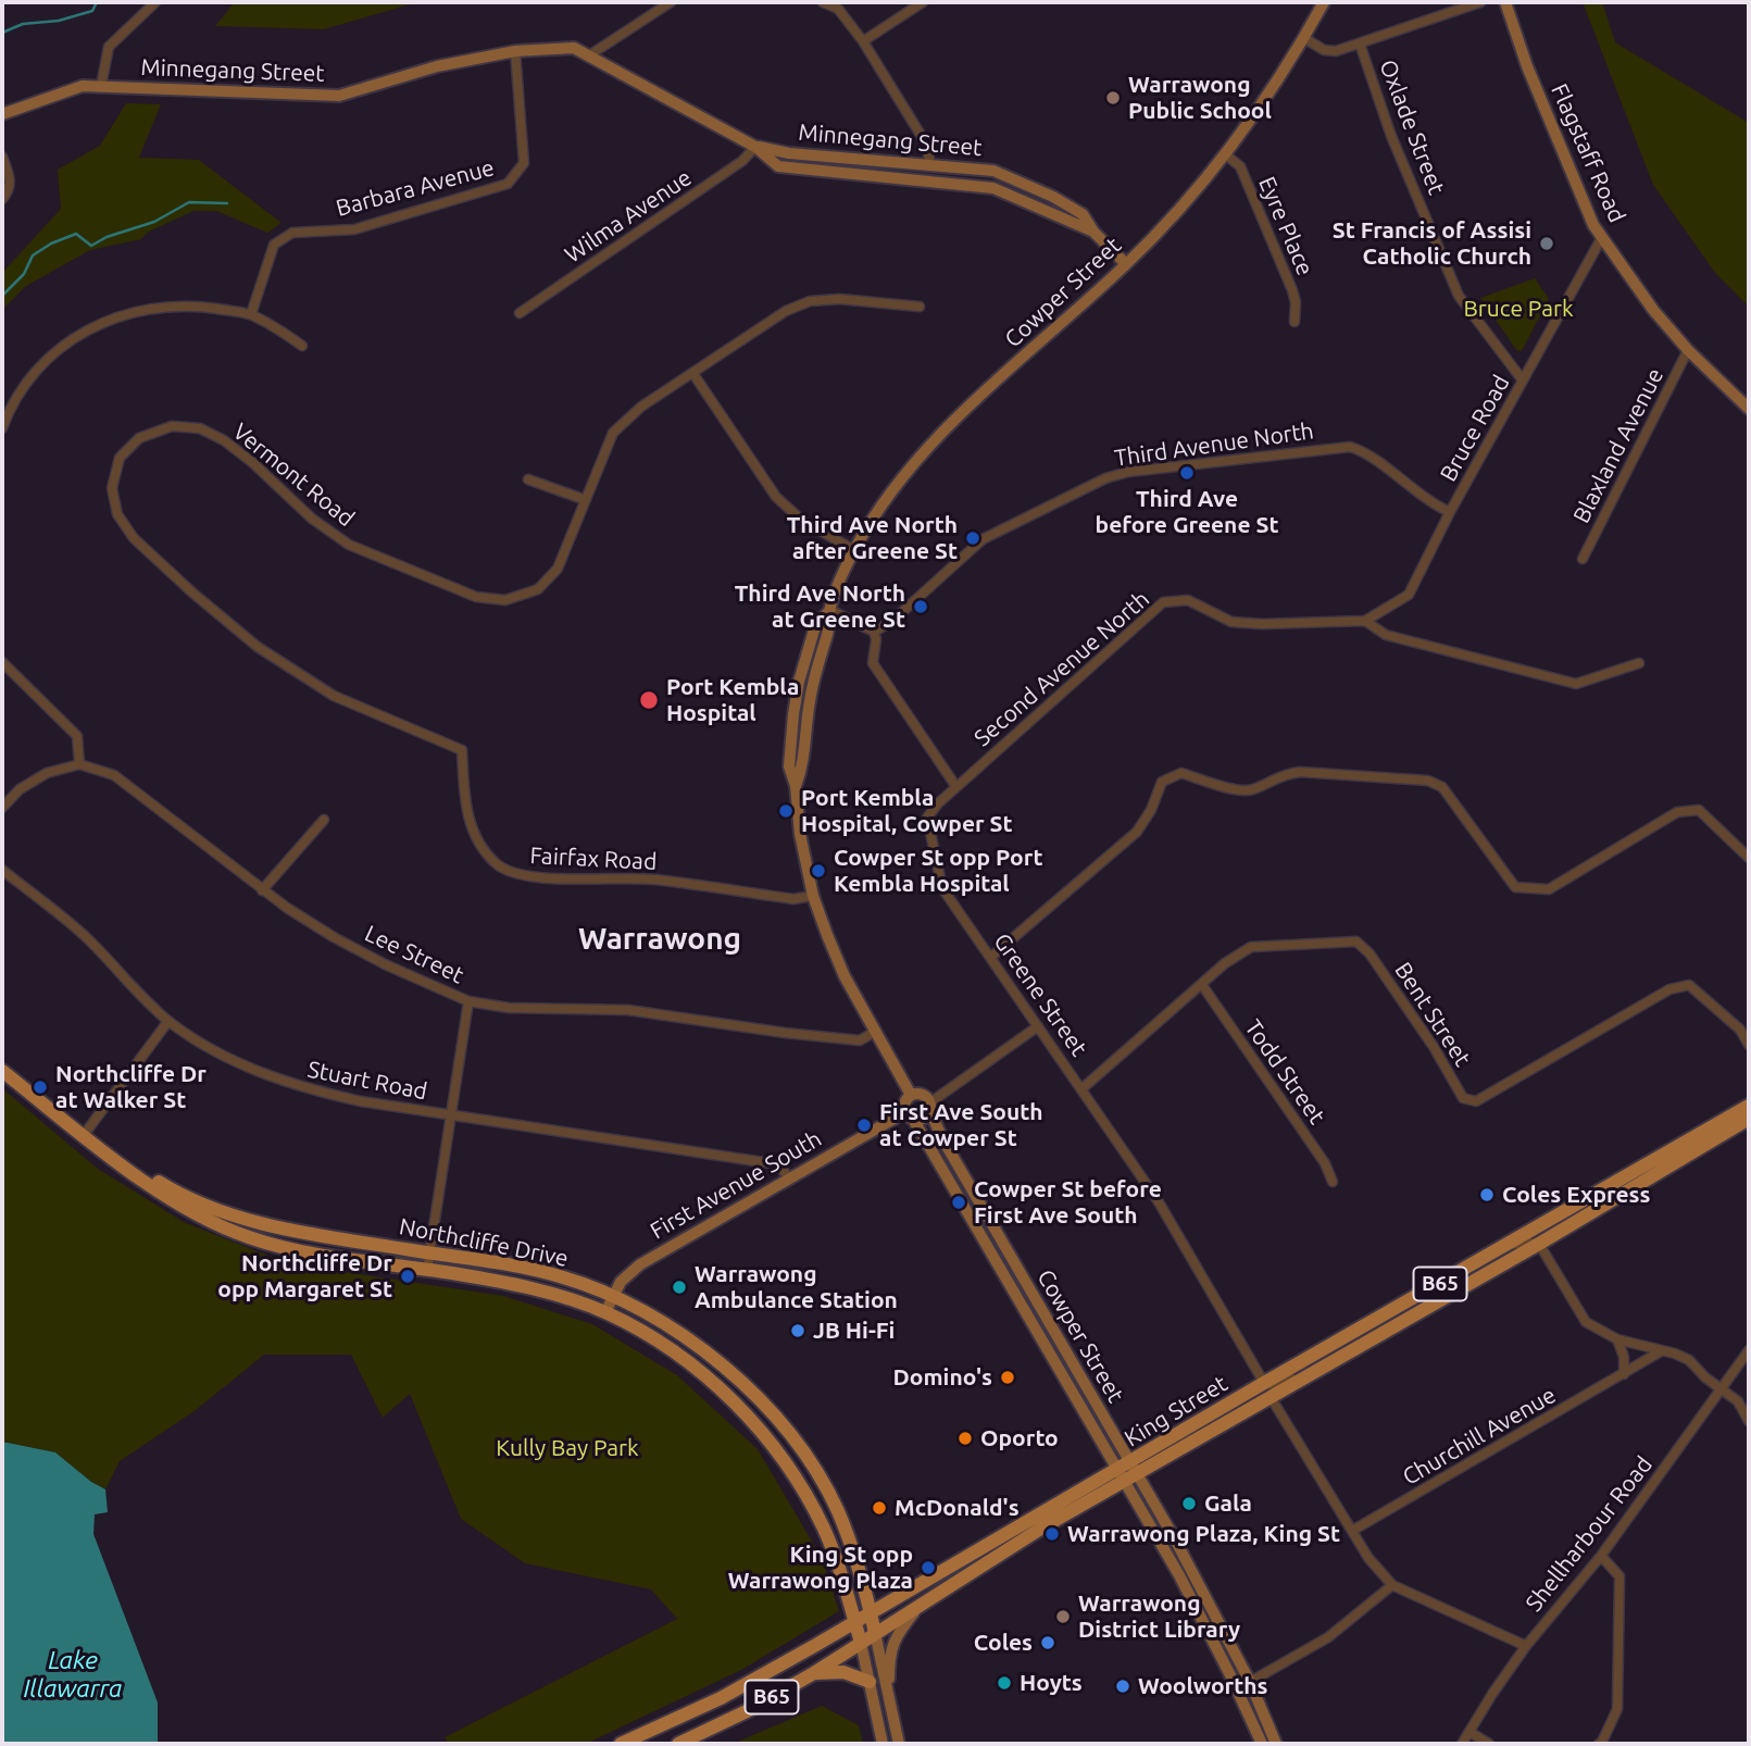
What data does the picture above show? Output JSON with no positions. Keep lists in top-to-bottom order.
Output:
{
  "streets": {
    "main road": [
      "Minnegang Street",
      "Flagstaff Road",
      "Cowper Street",
      "First Avenue South",
      "Northcliffe Drive",
      "B65",
      "King Street"
    ],
    "street": [
      "Oxlade Street",
      "Barbara Avenue",
      "Wilma Avenue",
      "Eyre Place",
      "Bruce Road",
      "Third Avenue North",
      "Blaxland Avenue",
      "Vermont Road",
      "Second Avenue North",
      "Fairfax Road",
      "Lee Street",
      "Greene Street",
      "Bent Street",
      "Todd Street",
      "Stuart Road",
      "Churchill Avenue",
      "Shellharbour Road"
    ]
  },
  "crossings": [
    ["Minnegang Street", "Barbara Avenue"],
    ["Minnegang Street", "Wilma Avenue"],
    ["Minnegang Street", "Cowper Street"],
    ["Oxlade Street", "Bruce Road"],
    ["Flagstaff Road", "Bruce Road"],
    ["Flagstaff Road", "Blaxland Avenue"],
    ["Eyre Place", "Cowper Street"],
    ["Cowper Street", "Fairfax Road"],
    ["Cowper Street", "Lee Street"],
    ["Cowper Street", "First Avenue South"],
    ["Cowper Street", "King Street"],
    ["Bruce Road", "Third Avenue North"],
    ["Bruce Road", "Second Avenue North"],
    ["Vermont Road", "Fairfax Road"],
    ["Second Avenue North", "Greene Street"],
    ["Greene Street", "Bent Street"],
    ["Greene Street", "King Street"],
    ["Bent Street", "Todd Street"],
    ["Stuart Road", "First Avenue South"],
    ["First Avenue South", "Northcliffe Drive"],
    ["Northcliffe Drive", "King Street"]
  ],
  "districts": ["Warrawong"],
  "water": ["Lake Illawarra"],
  "parks": ["Bruce Park", "Kully Bay Park"],
  "places": [
    "Warrawong Public School",
    "St Francis of Assisi Catholic Church",
    "Third Ave before Greene St",
    "Third Ave North after Greene St",
    "Third Ave North at Greene St",
    "Port Kembla Hospital",
    "Port Kembla Hospital, Cowper St",
    "Cowper St opp Port Kembla Hospital",
    "Northcliffe Dr at Walker St",
    "First Ave South at Cowper St",
    "Coles Express",
    "Cowper St before First Ave South",
    "Northcliffe Dr opp Margaret St",
    "Warrawong Ambulance Station",
    "JB Hi-Fi",
    "Domino's",
    "Oporto",
    "Gala",
    "McDonald's",
    "Warrawong Plaza, King St",
    "King St opp Warrawong Plaza",
    "Warrawong District Library",
    "Coles",
    "Hoyts",
    "Woolworths"
  ]
}
